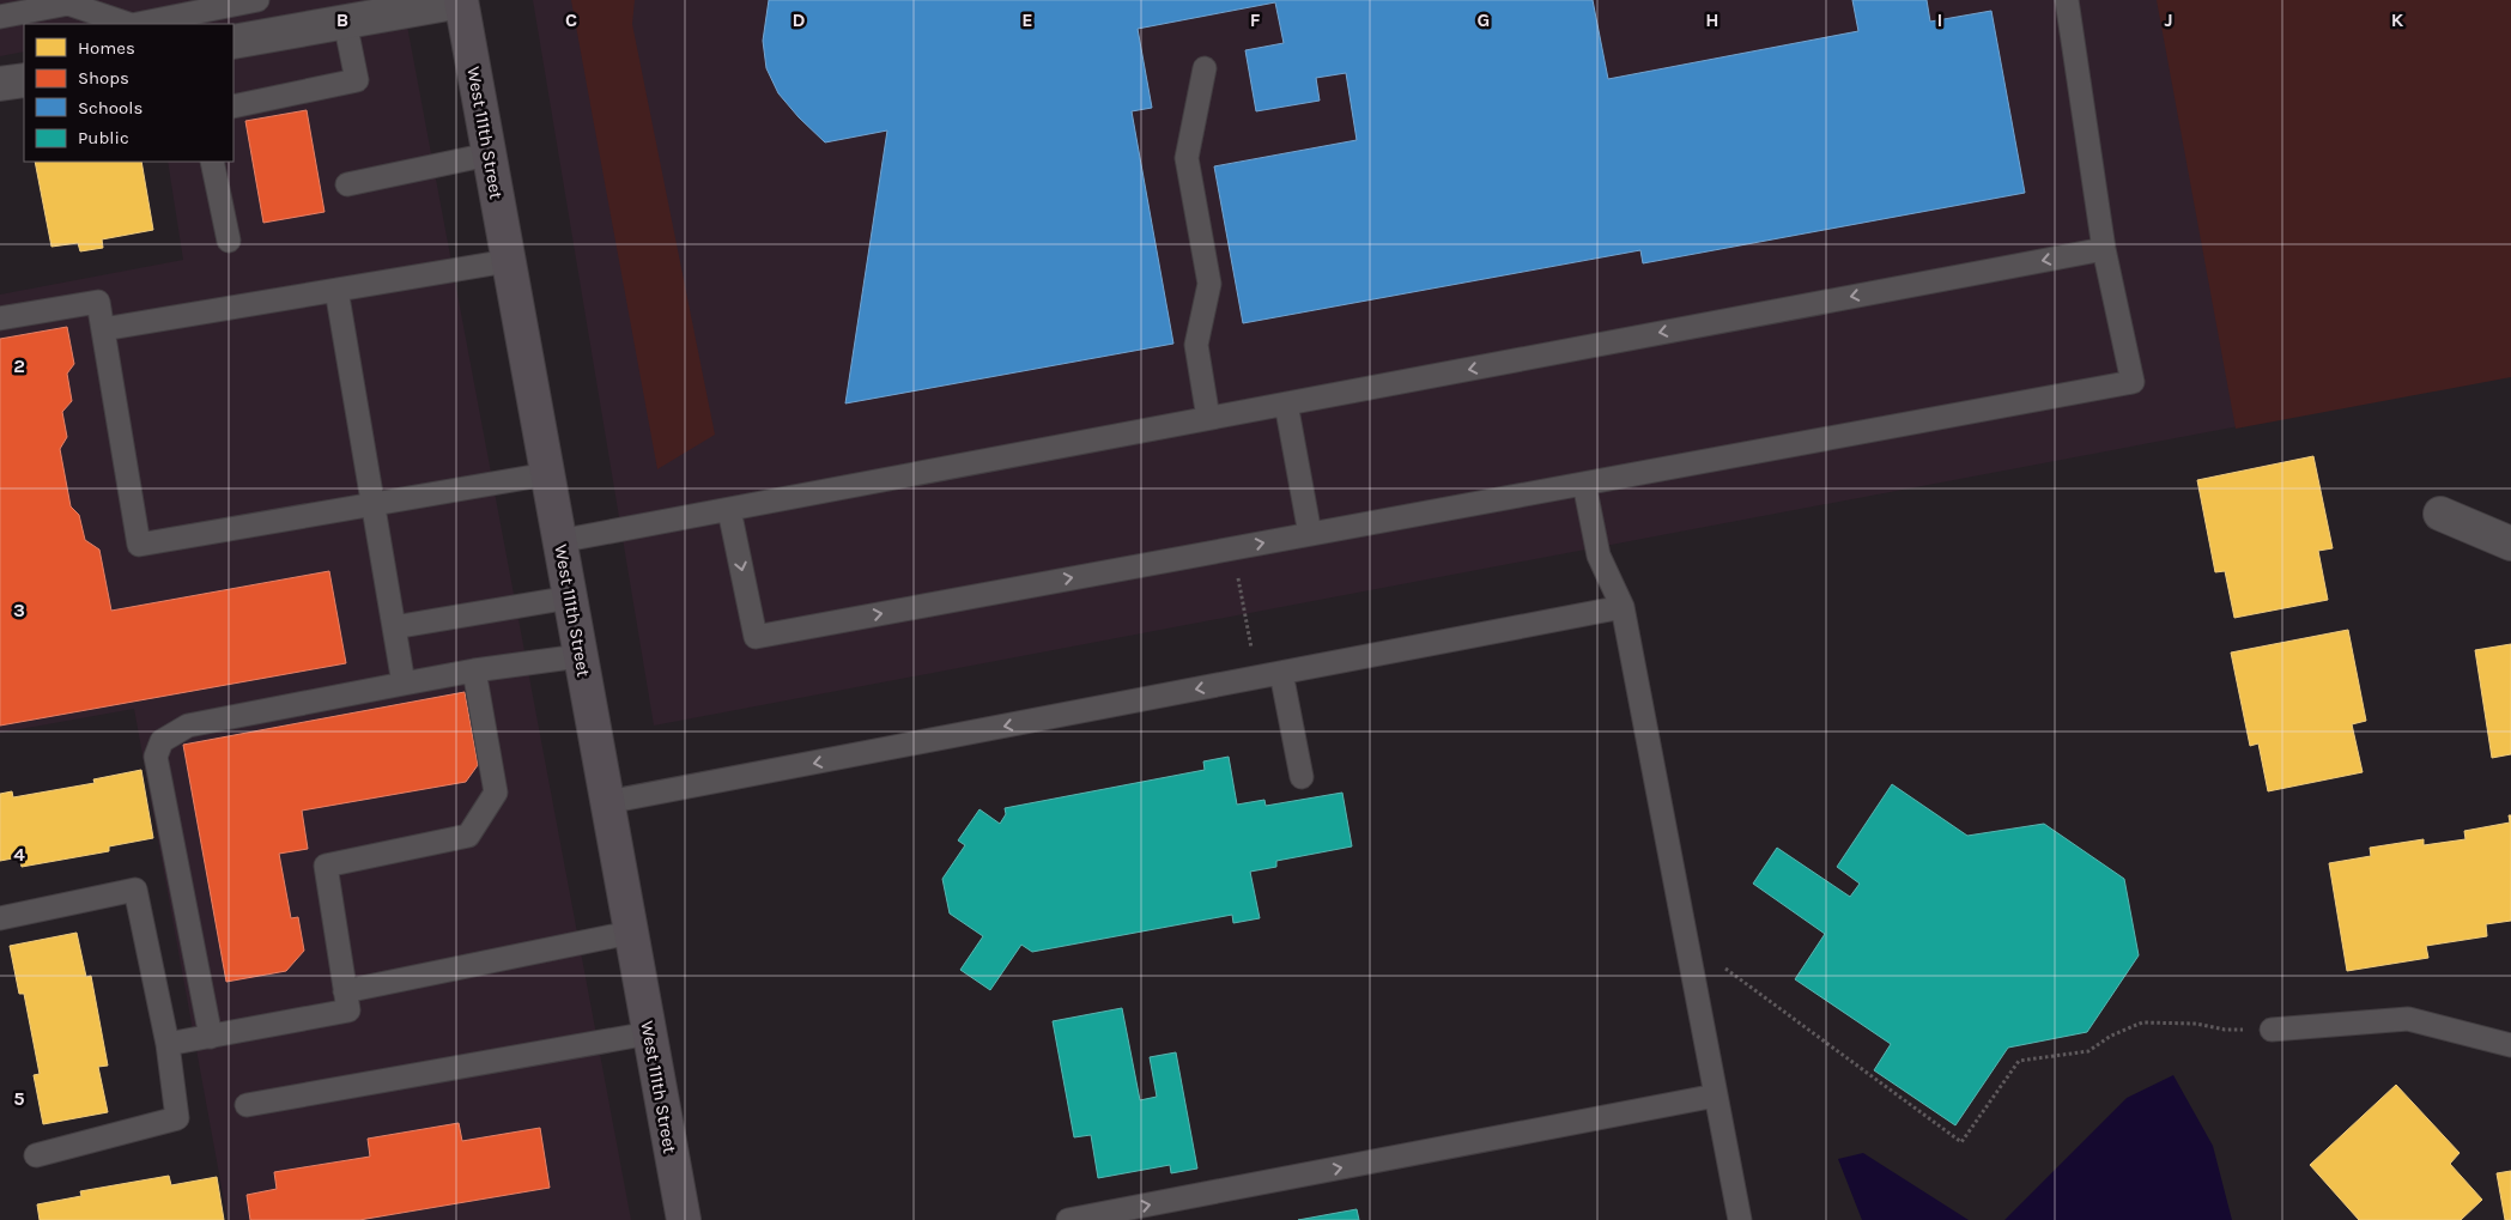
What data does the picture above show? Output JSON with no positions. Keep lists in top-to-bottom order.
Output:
{
  "streets": {
    "main road": ["West 111th Street"]
  },
  "legend": [
    "Homes",
    "Shops",
    "Schools",
    "Public"
  ],
  "grid": {
    "columns": [
      "B",
      "C",
      "D",
      "E",
      "F",
      "G",
      "H",
      "I",
      "J",
      "K"
    ],
    "rows": [
      "2",
      "3",
      "4",
      "5"
    ]
  }
}
